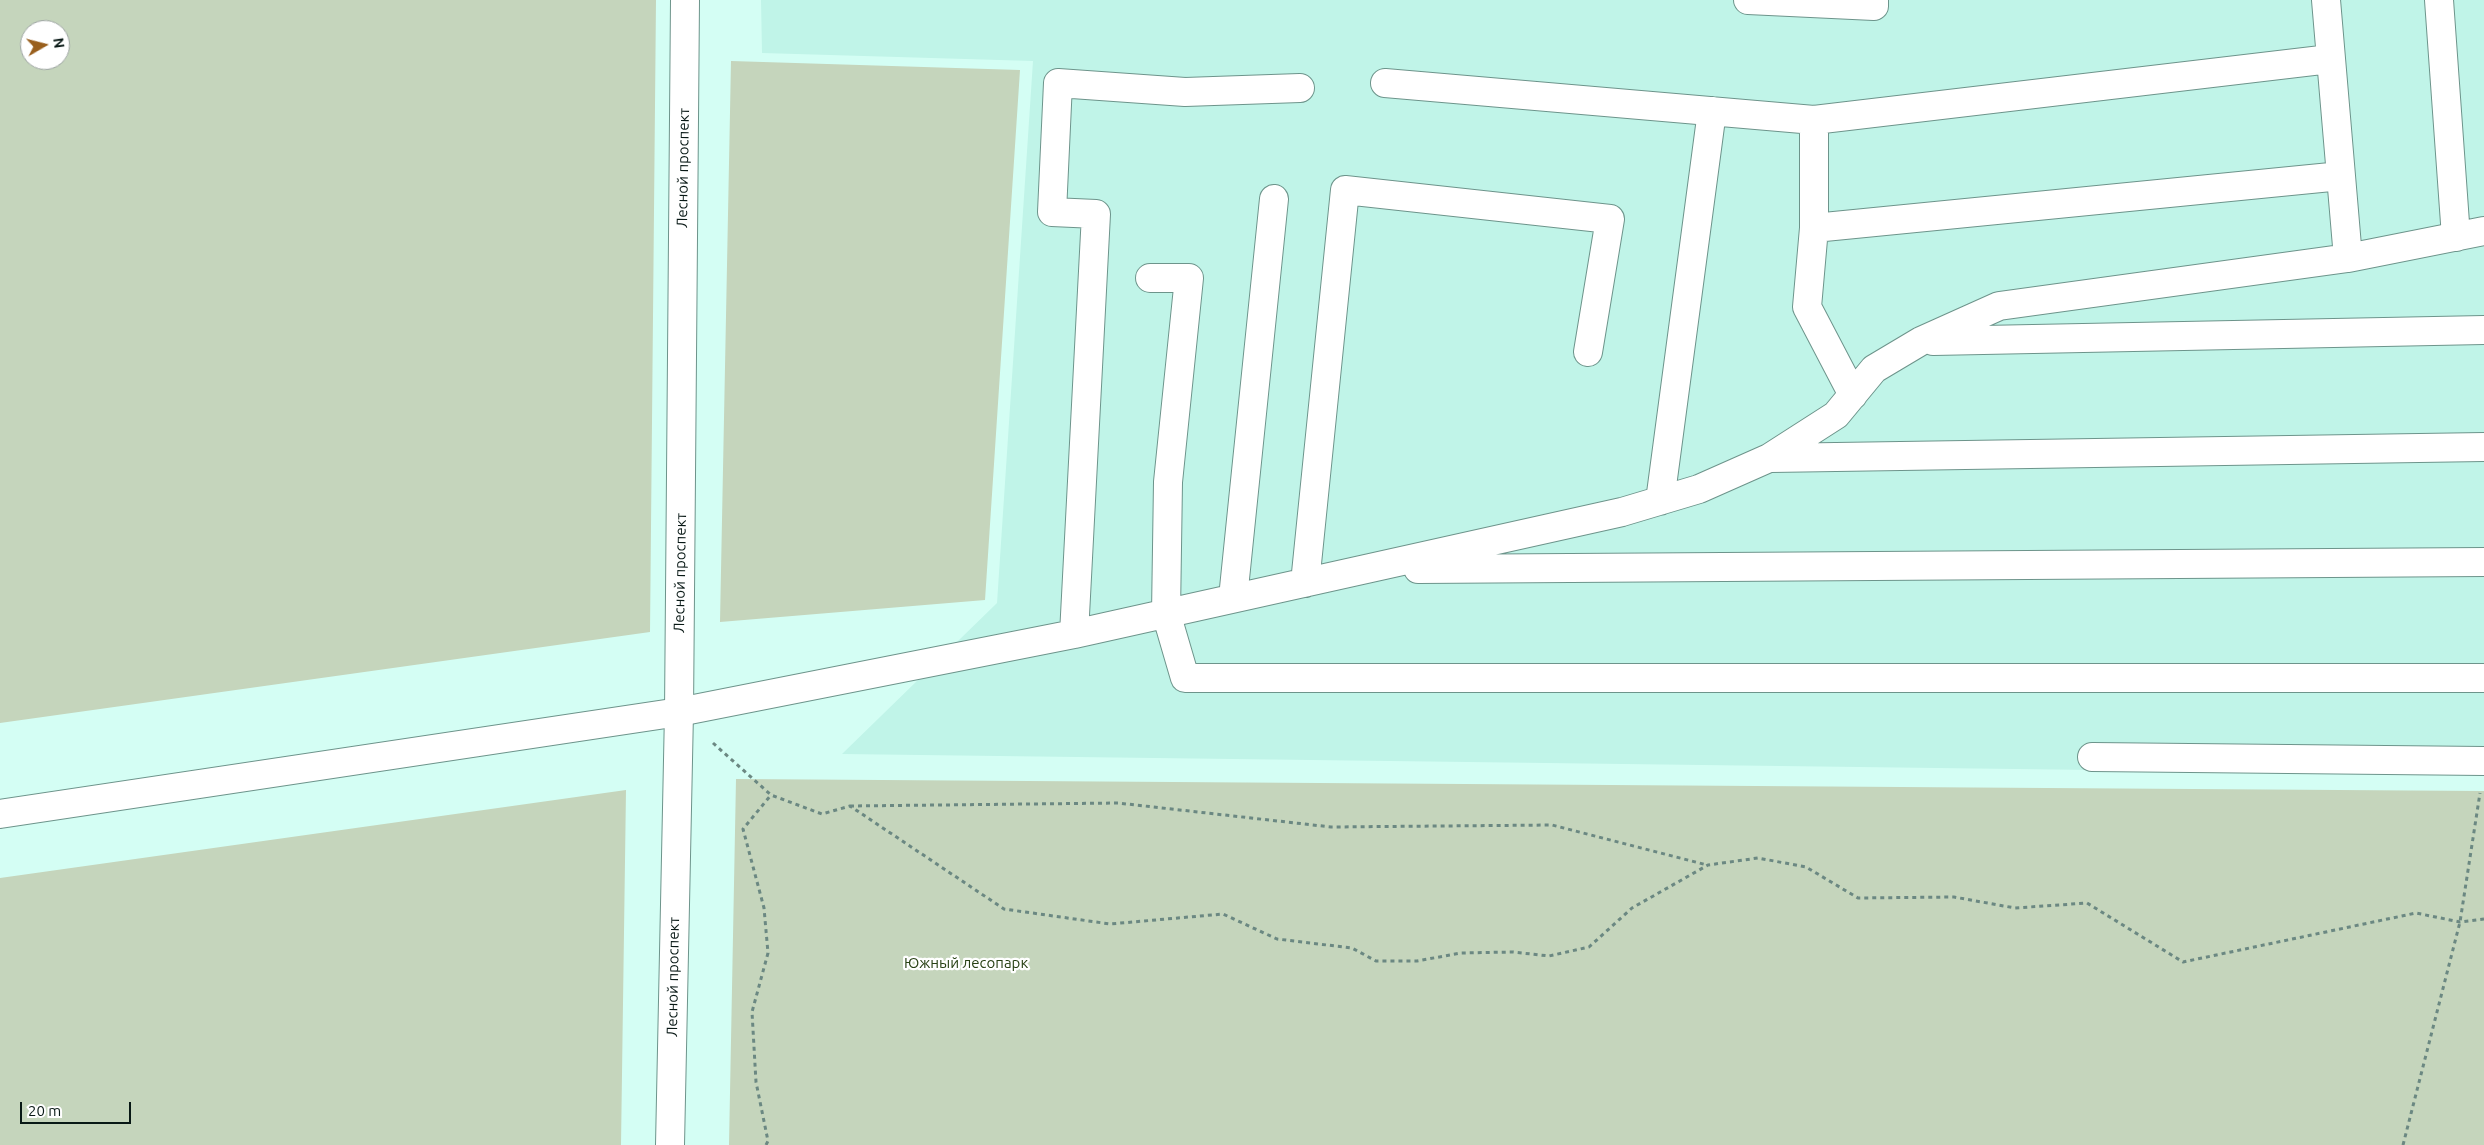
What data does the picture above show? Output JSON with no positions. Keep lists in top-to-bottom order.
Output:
{
  "streets": {
    "street": ["Лесной проспект"]
  },
  "parks": ["Южный лесопарк"],
  "scale_bar": "20 m",
  "north": "right"
}
